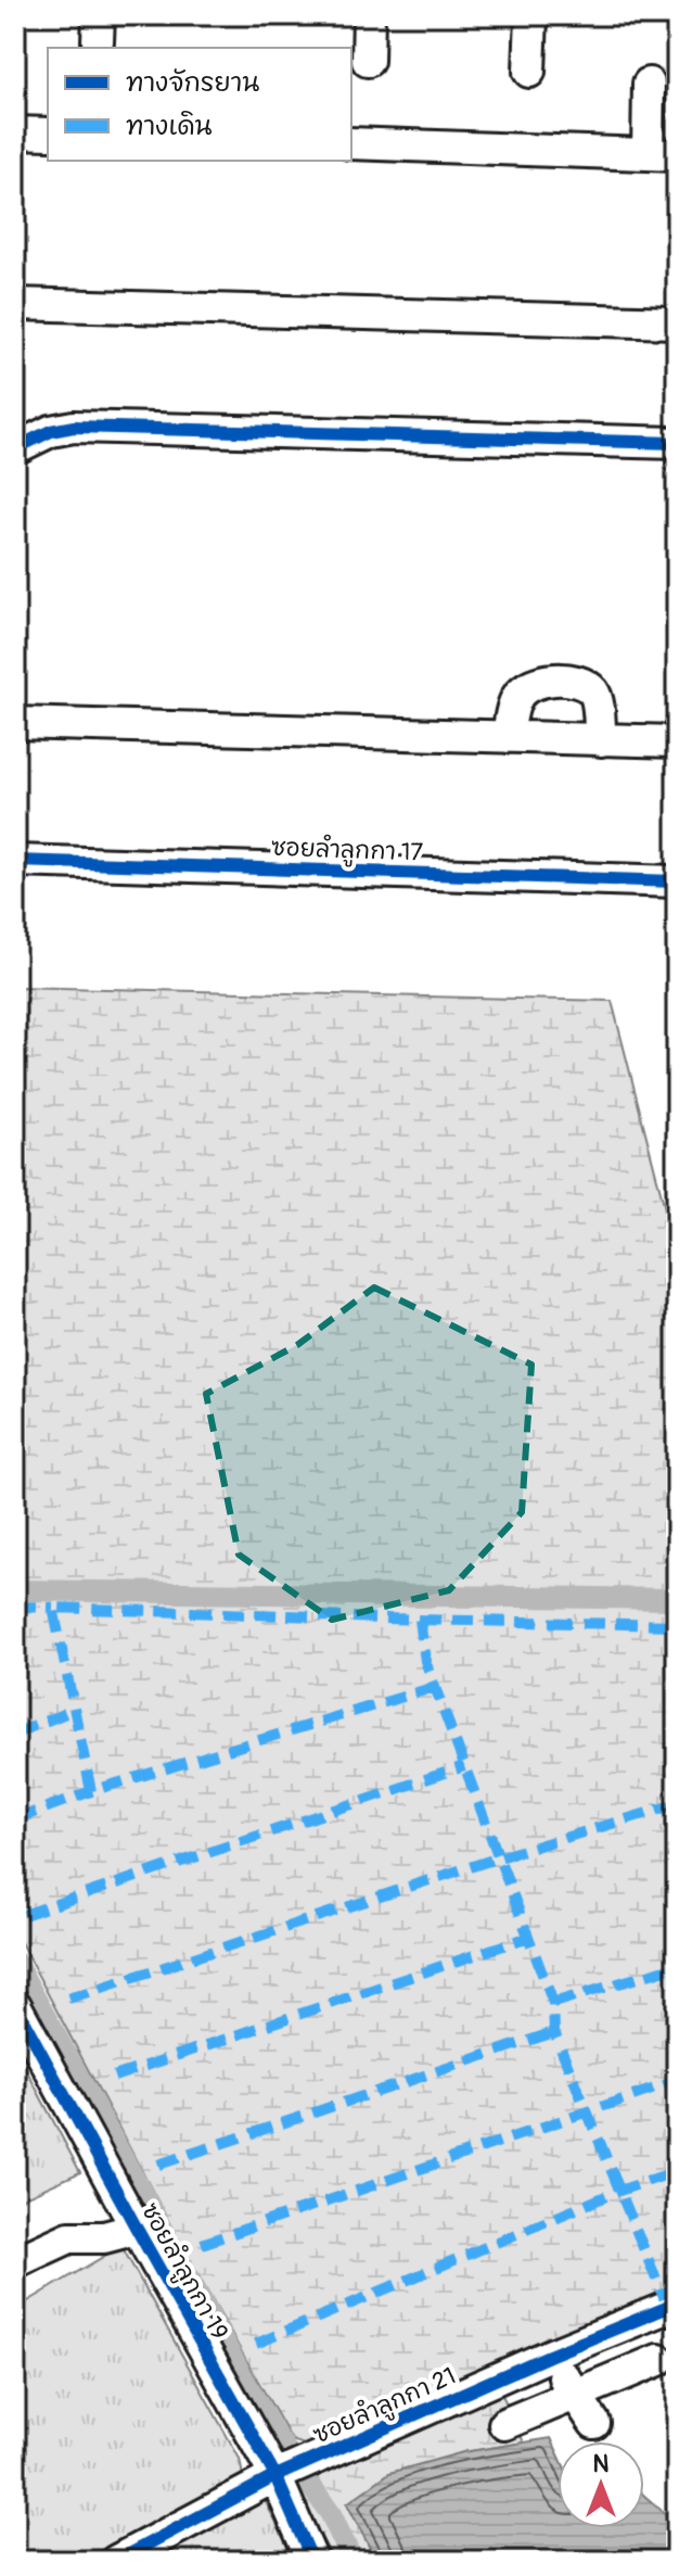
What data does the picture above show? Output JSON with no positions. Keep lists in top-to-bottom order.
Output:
{
  "streets": {
    "street": ["ซอยลำลูกกา 17", "ซอยลำลูกกา 19", "ซอยลำลูกกา 21"]
  },
  "crossings": [
    ["ซอยลำลูกกา 19", "ซอยลำลูกกา 21"]
  ],
  "legend": ["ทางจักรยาน", "ทางเดิน"],
  "north": "top"
}
